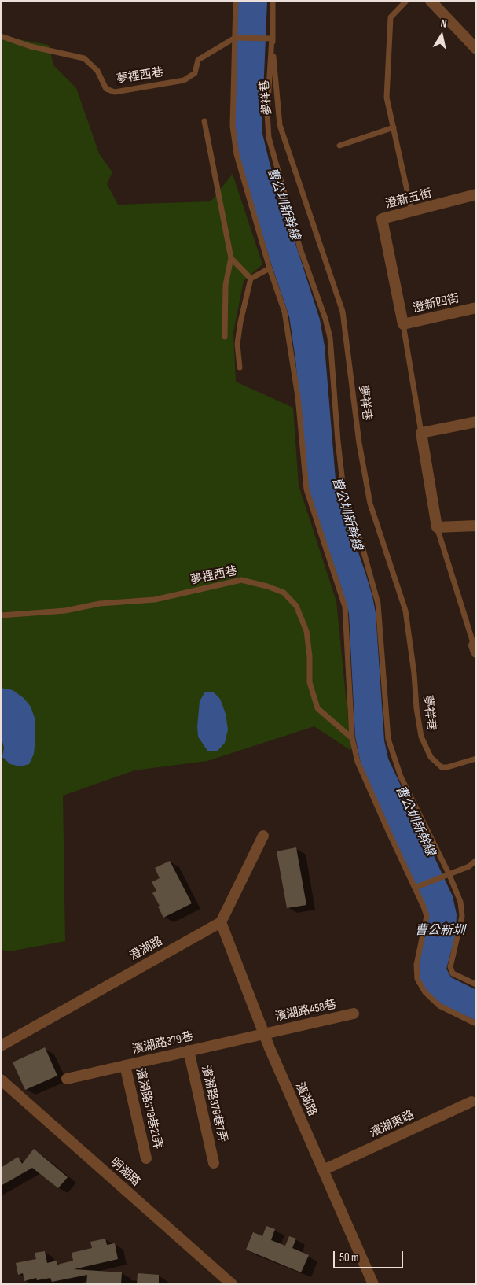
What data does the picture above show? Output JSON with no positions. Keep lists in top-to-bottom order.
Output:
{
  "streets": {
    "street": [
      "澄新五街",
      "澄新四街",
      "澄湖路",
      "濱湖路458巷",
      "濱湖路379巷",
      "濱湖路",
      "濱湖路379巷7弄",
      "濱湖路379巷21弄",
      "濱湖東路",
      "明湖路"
    ],
    "lane": ["夢裡西巷", "夢祥巷"]
  },
  "crossings": [
    ["澄新五街", "澄新四街"],
    ["澄湖路", "濱湖路"],
    ["濱湖路458巷", "濱湖路379巷"],
    ["濱湖路458巷", "濱湖路"],
    ["濱湖路379巷", "濱湖路"],
    ["濱湖路379巷", "濱湖路379巷7弄"],
    ["濱湖路379巷", "濱湖路379巷21弄"],
    ["濱湖路", "濱湖東路"]
  ],
  "water": ["曹公圳新幹線", "曹公新圳"],
  "scale_bar": "50 m",
  "north": "top"
}
